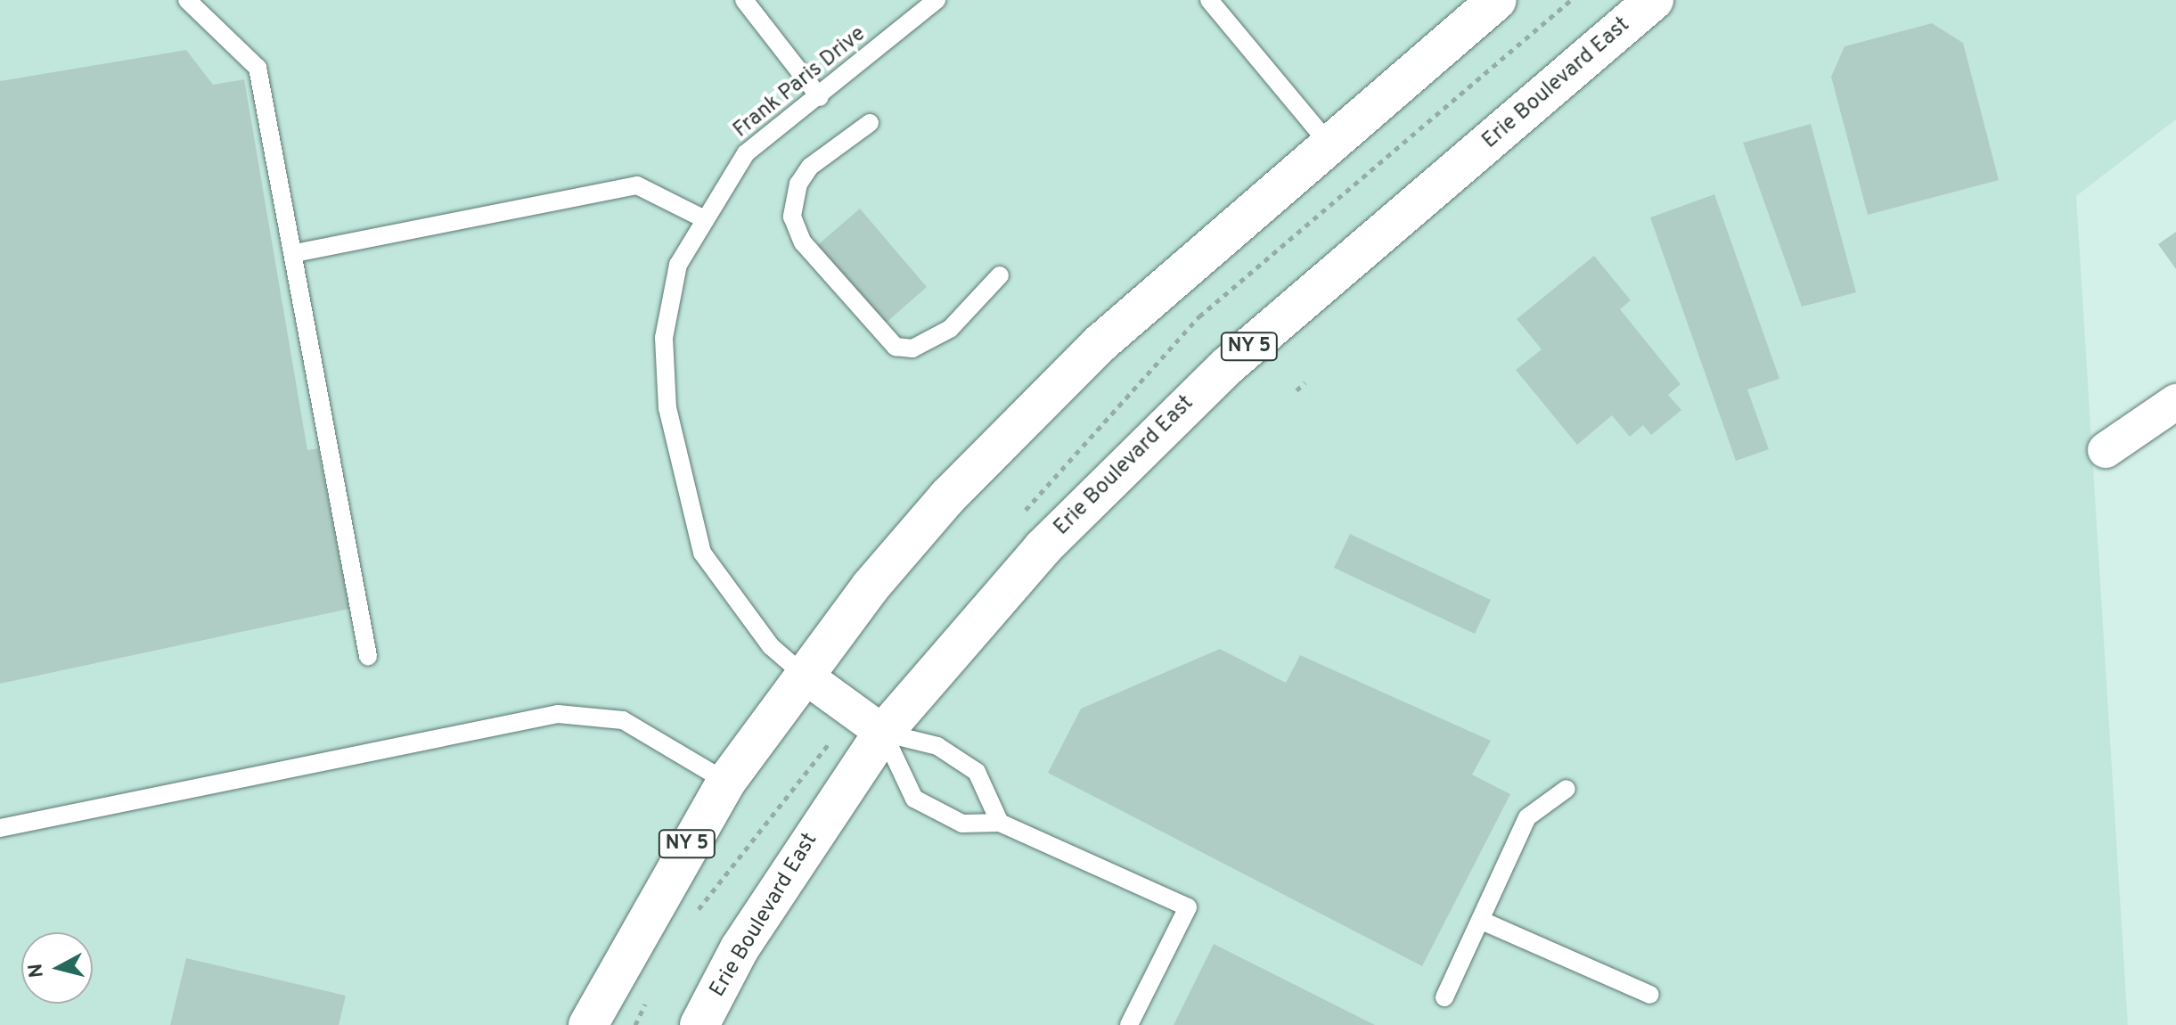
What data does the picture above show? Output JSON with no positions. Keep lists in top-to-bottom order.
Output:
{
  "streets": {
    "main road": ["Erie Boulevard East", "NY 5"],
    "lane": ["Frank Paris Drive"]
  },
  "crossings": [
    ["Frank Paris Drive", "NY 5"]
  ],
  "north": "left"
}
